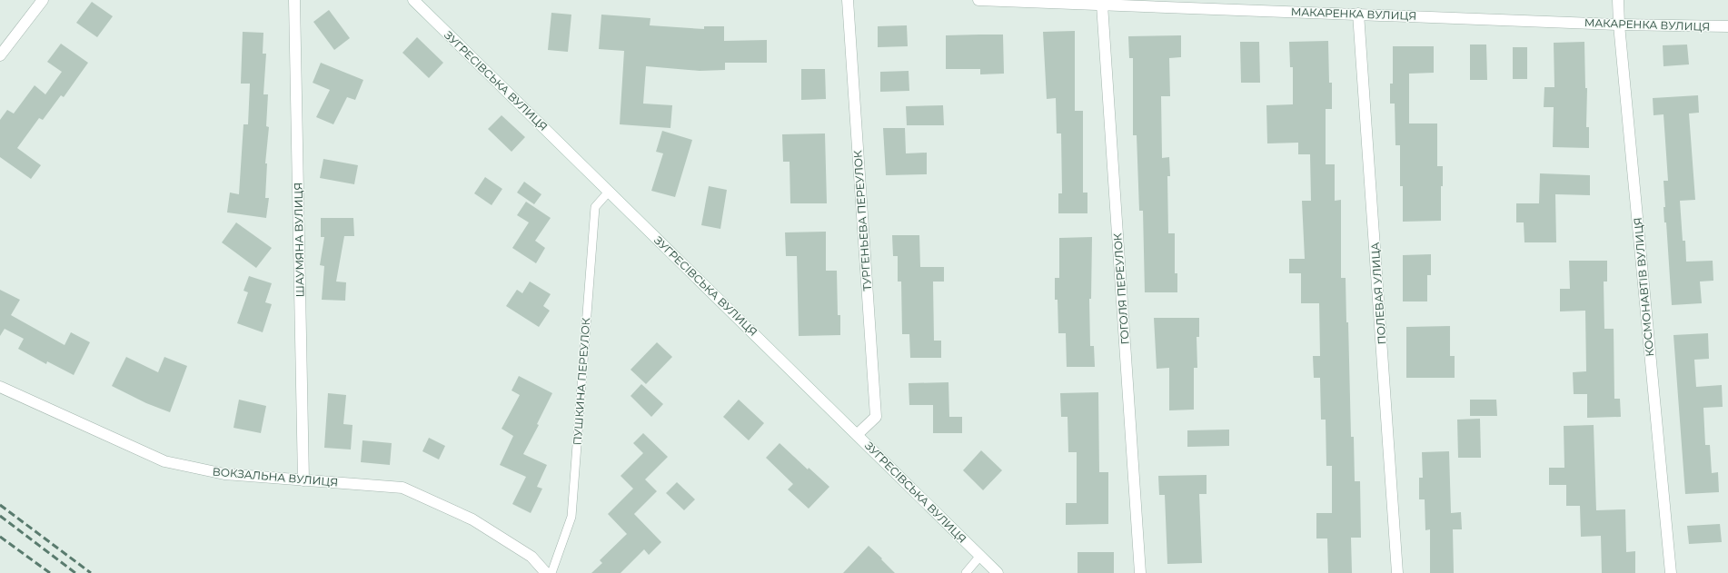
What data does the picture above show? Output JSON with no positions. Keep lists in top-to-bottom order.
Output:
{
  "streets": {
    "street": [
      "МАКАРЕНКА ВУЛИЦЯ",
      "ЗУГРЕСІВСЬКА ВУЛИЦЯ",
      "ТУРГЕНЬЕВА ПЕРЕУЛОК",
      "ШАУМЯНА ВУЛИЦЯ",
      "КОСМОНАВТІВ ВУЛИЦЯ",
      "ГОГОЛЯ ПЕРЕУЛОК",
      "ПОЛЕВАЯ УЛИЦА",
      "ВОКЗАЛЬНА ВУЛИЦЯ"
    ],
    "lane": ["ПУШКИНА ПЕРЕУЛОК"]
  },
  "crossings": [
    ["МАКАРЕНКА ВУЛИЦЯ", "КОСМОНАВТІВ ВУЛИЦЯ"],
    ["МАКАРЕНКА ВУЛИЦЯ", "ГОГОЛЯ ПЕРЕУЛОК"],
    ["МАКАРЕНКА ВУЛИЦЯ", "ПОЛЕВАЯ УЛИЦА"],
    ["ЗУГРЕСІВСЬКА ВУЛИЦЯ", "ТУРГЕНЬЕВА ПЕРЕУЛОК"],
    ["ЗУГРЕСІВСЬКА ВУЛИЦЯ", "ПУШКИНА ПЕРЕУЛОК"],
    ["ШАУМЯНА ВУЛИЦЯ", "ВОКЗАЛЬНА ВУЛИЦЯ"]
  ]
}
